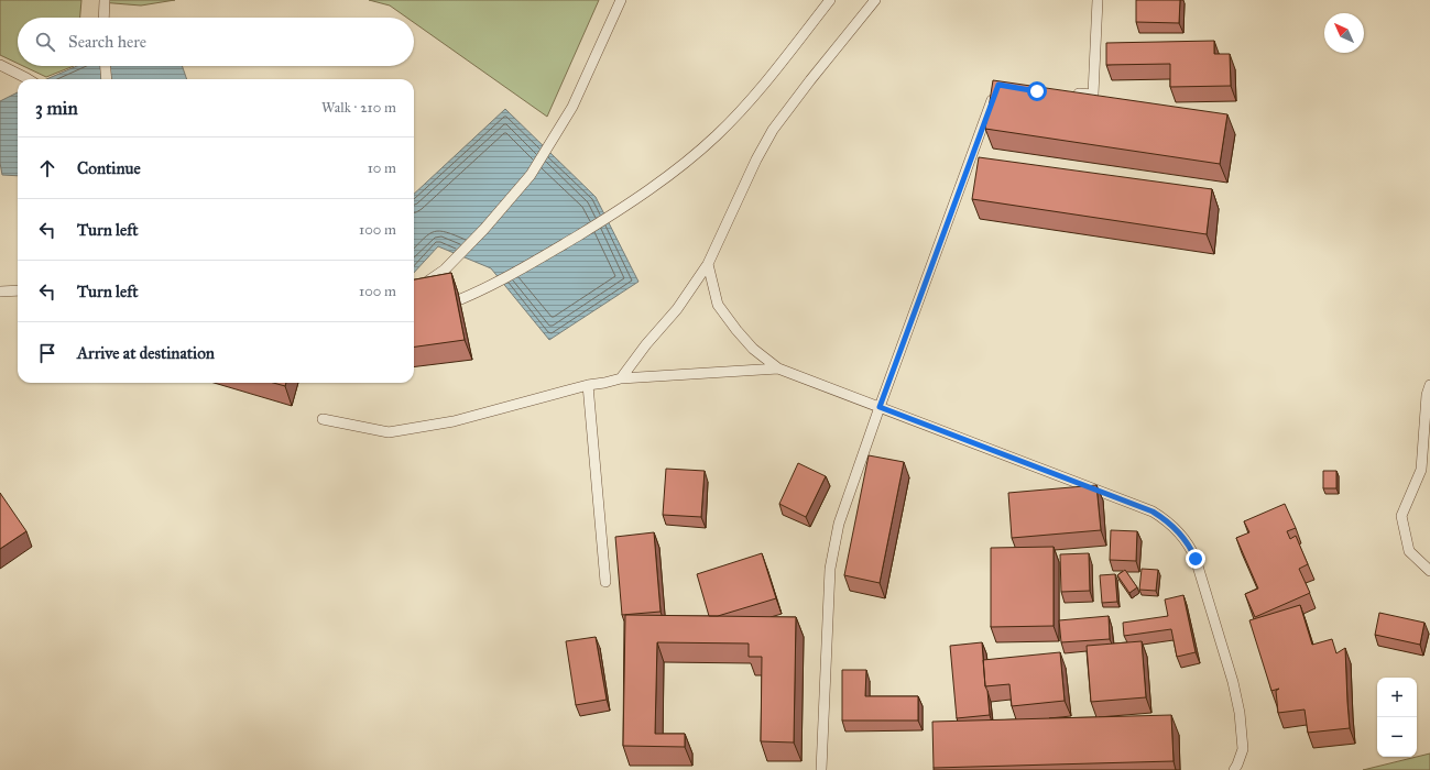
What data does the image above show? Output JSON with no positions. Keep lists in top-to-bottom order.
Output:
{
  "north": "top left",
  "page": {
    "search": "Search here",
    "heading": ["3 min", "Walk · 210 m"],
    "list": [
      ["Continue", "10 m"],
      ["Turn left", "100 m"],
      ["Turn left", "100 m"],
      "Arrive at destination"
    ],
    "map_buttons": ["+", "−"]
  }
}
